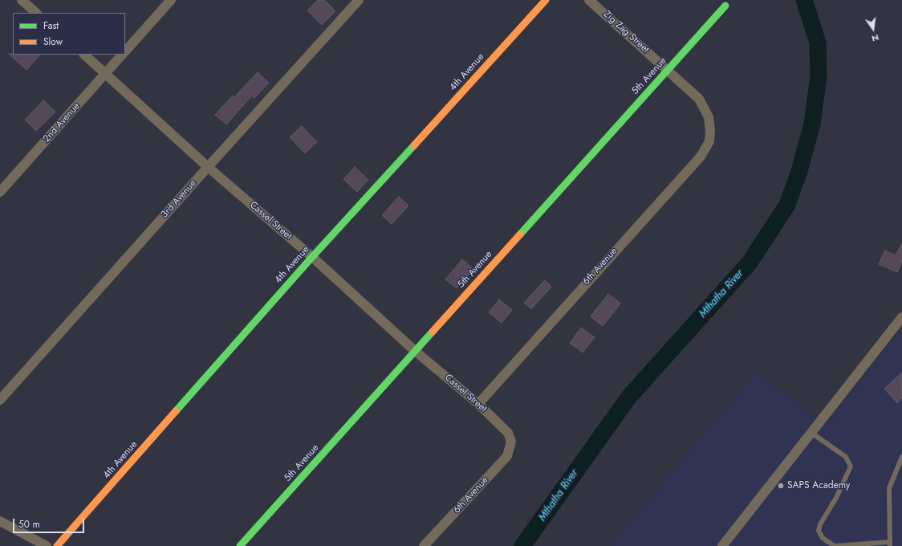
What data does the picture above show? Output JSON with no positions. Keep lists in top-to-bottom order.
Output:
{
  "streets": {
    "street": [
      "Zig Zag Street",
      "4th Avenue",
      "5th Avenue",
      "2nd Avenue",
      "3rd Avenue",
      "Cassel Street",
      "6th Avenue"
    ]
  },
  "crossings": [
    ["Zig Zag Street", "5th Avenue"],
    ["Zig Zag Street", "6th Avenue"],
    ["4th Avenue", "Cassel Street"],
    ["5th Avenue", "Cassel Street"],
    ["2nd Avenue", "Cassel Street"],
    ["3rd Avenue", "Cassel Street"],
    ["Cassel Street", "6th Avenue"]
  ],
  "water": ["Mthatha River"],
  "places": ["SAPS Academy"],
  "legend": ["Fast", "Slow"],
  "scale_bar": "50 m",
  "north": "bottom"
}
